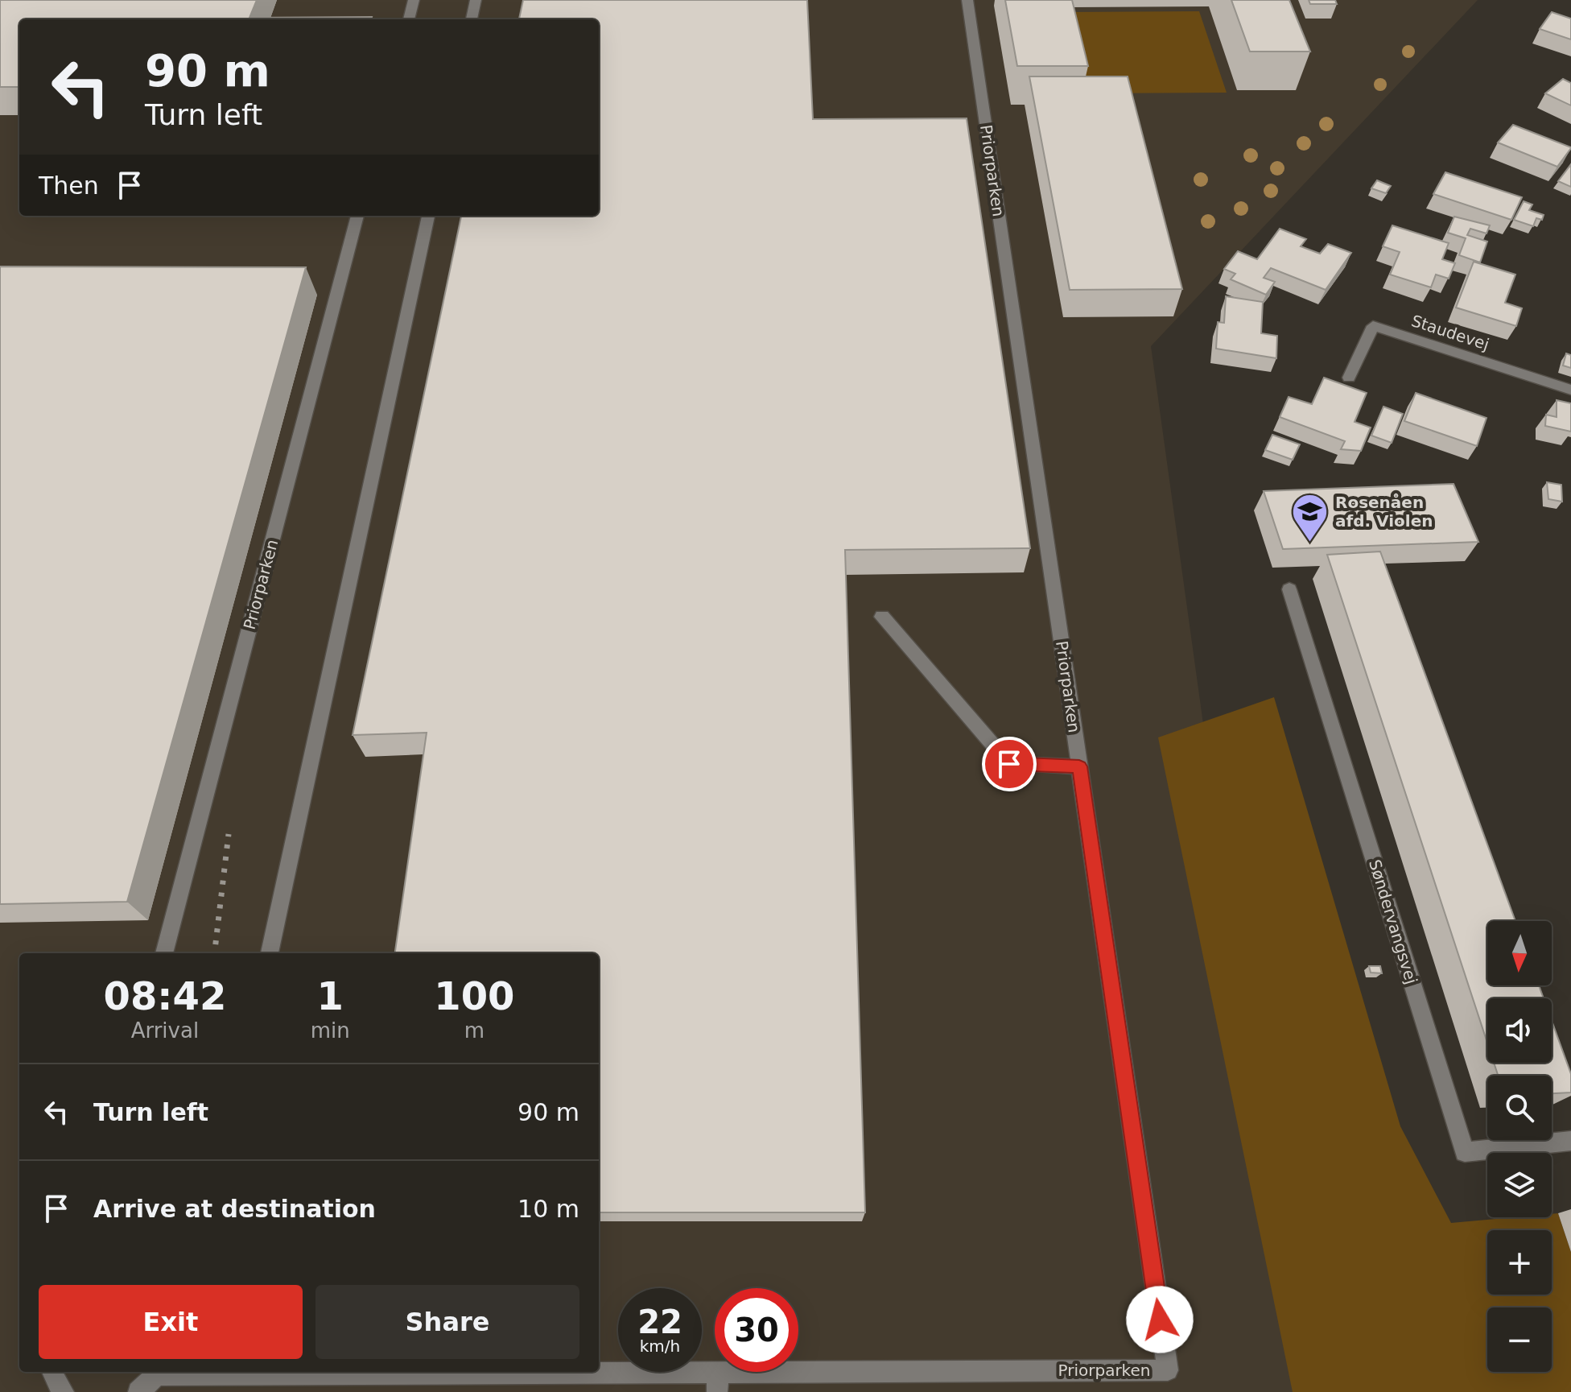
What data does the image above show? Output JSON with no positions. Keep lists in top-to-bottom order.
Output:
{
  "streets": {
    "street": ["Priorparken", "Staudevej", "Søndervangsvej"]
  },
  "places": {
    "school or university": ["Rosenåen afd. Violen"]
  },
  "north": "bottom",
  "page": {
    "turn": ["90 m", "Turn left"],
    "then": "Then",
    "map_buttons": ["+", "−"],
    "eta": [
      "08:42",
      "Arrival",
      "1",
      "min",
      "100",
      "m"
    ],
    "list": [
      {
        "name": "Turn left",
        "value": "90 m"
      },
      {
        "name": "Arrive at destination",
        "value": "10 m"
      }
    ],
    "buttons": ["Exit", "Share"],
    "speed": "22 km/h",
    "limit": "30"
  }
}
